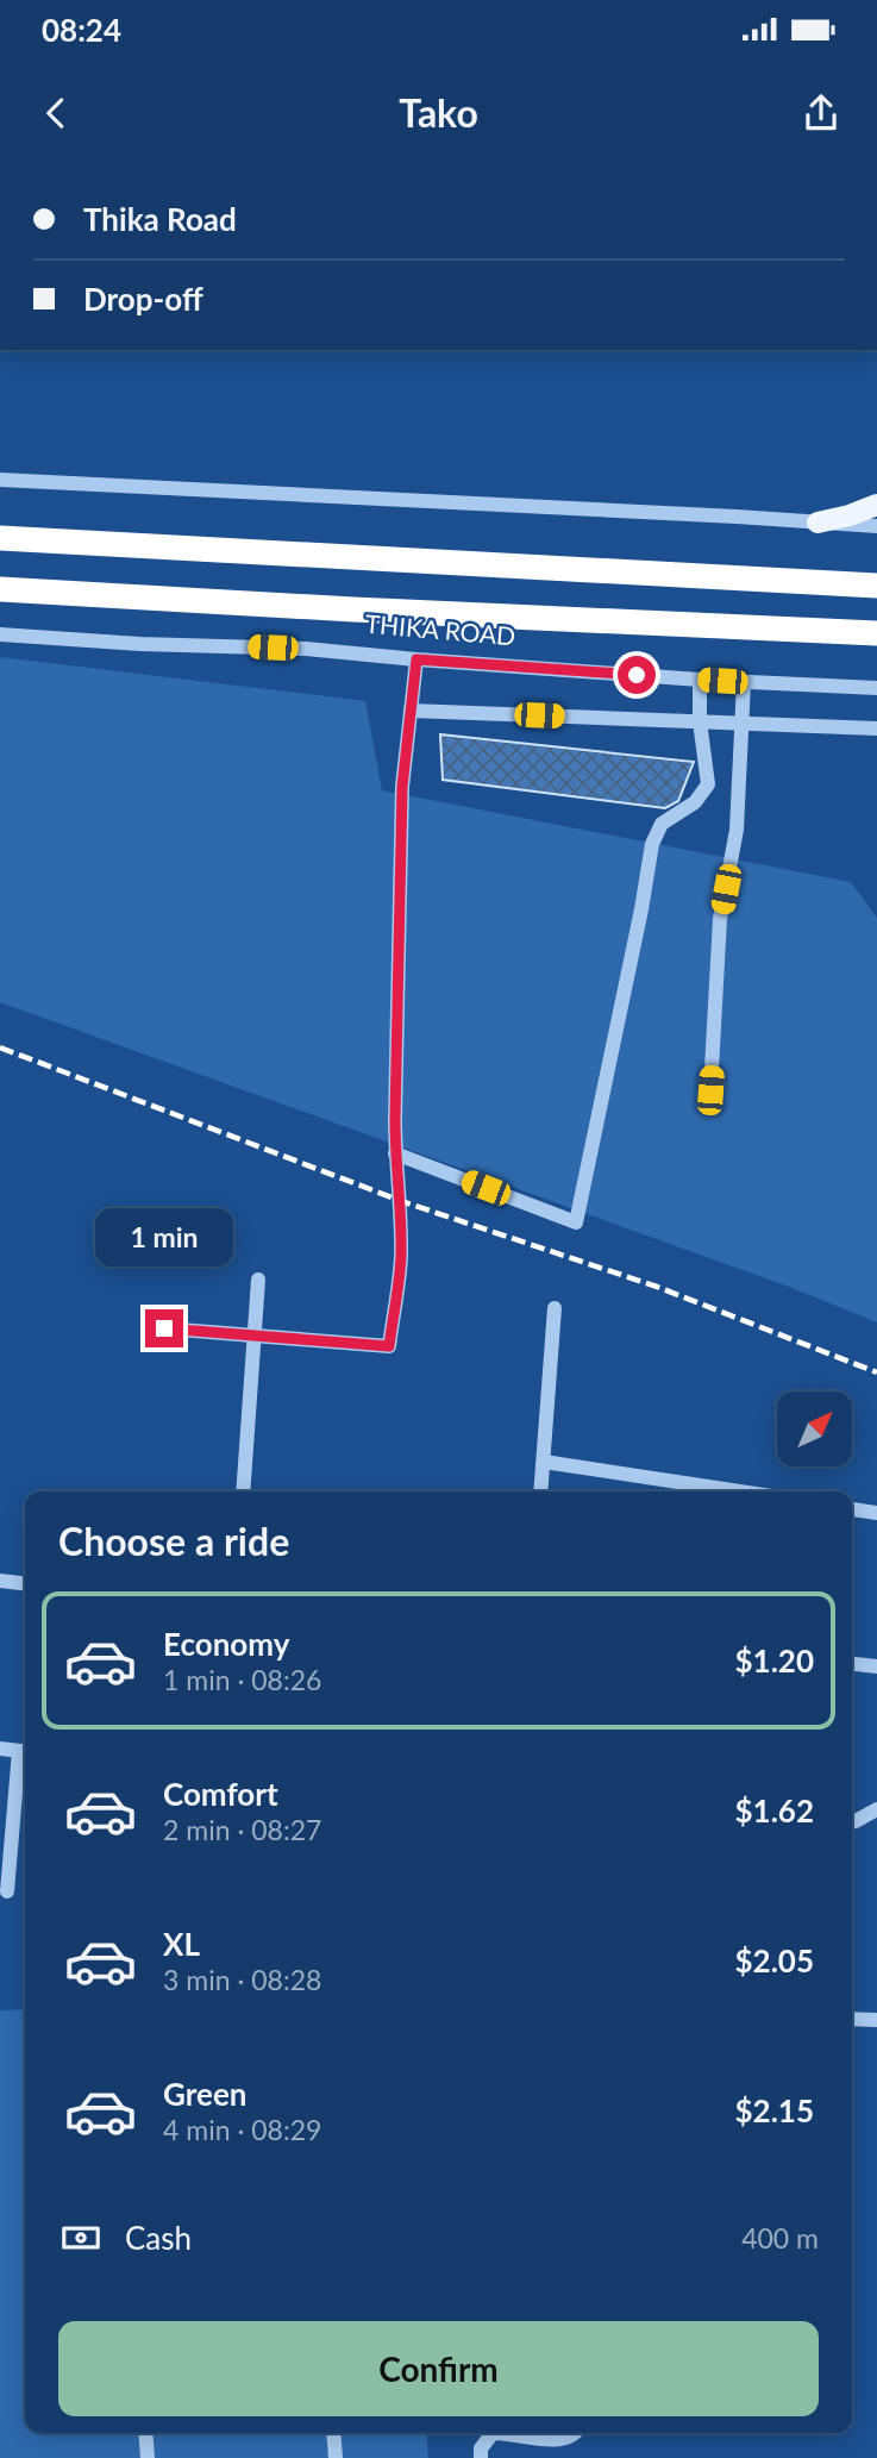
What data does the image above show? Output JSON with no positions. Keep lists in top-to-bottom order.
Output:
{
  "streets": {
    "highway": ["THIKA ROAD"]
  },
  "north": "top right",
  "page": {
    "status": "08:24",
    "header": "Tako",
    "banner": ["Thika Road", "Drop-off"],
    "bubble": "1 min",
    "heading": "Choose a ride",
    "list": [
      {
        "name": "Economy",
        "note": "1 min · 08:26",
        "value": "$1.20"
      },
      {
        "name": "Comfort",
        "note": "2 min · 08:27",
        "value": "$1.62"
      },
      {
        "name": "XL",
        "note": "3 min · 08:28",
        "value": "$2.05"
      },
      {
        "name": "Green",
        "note": "4 min · 08:29",
        "value": "$2.15"
      }
    ],
    "pay": ["Cash", "400 m"],
    "buttons": "Confirm"
  }
}
